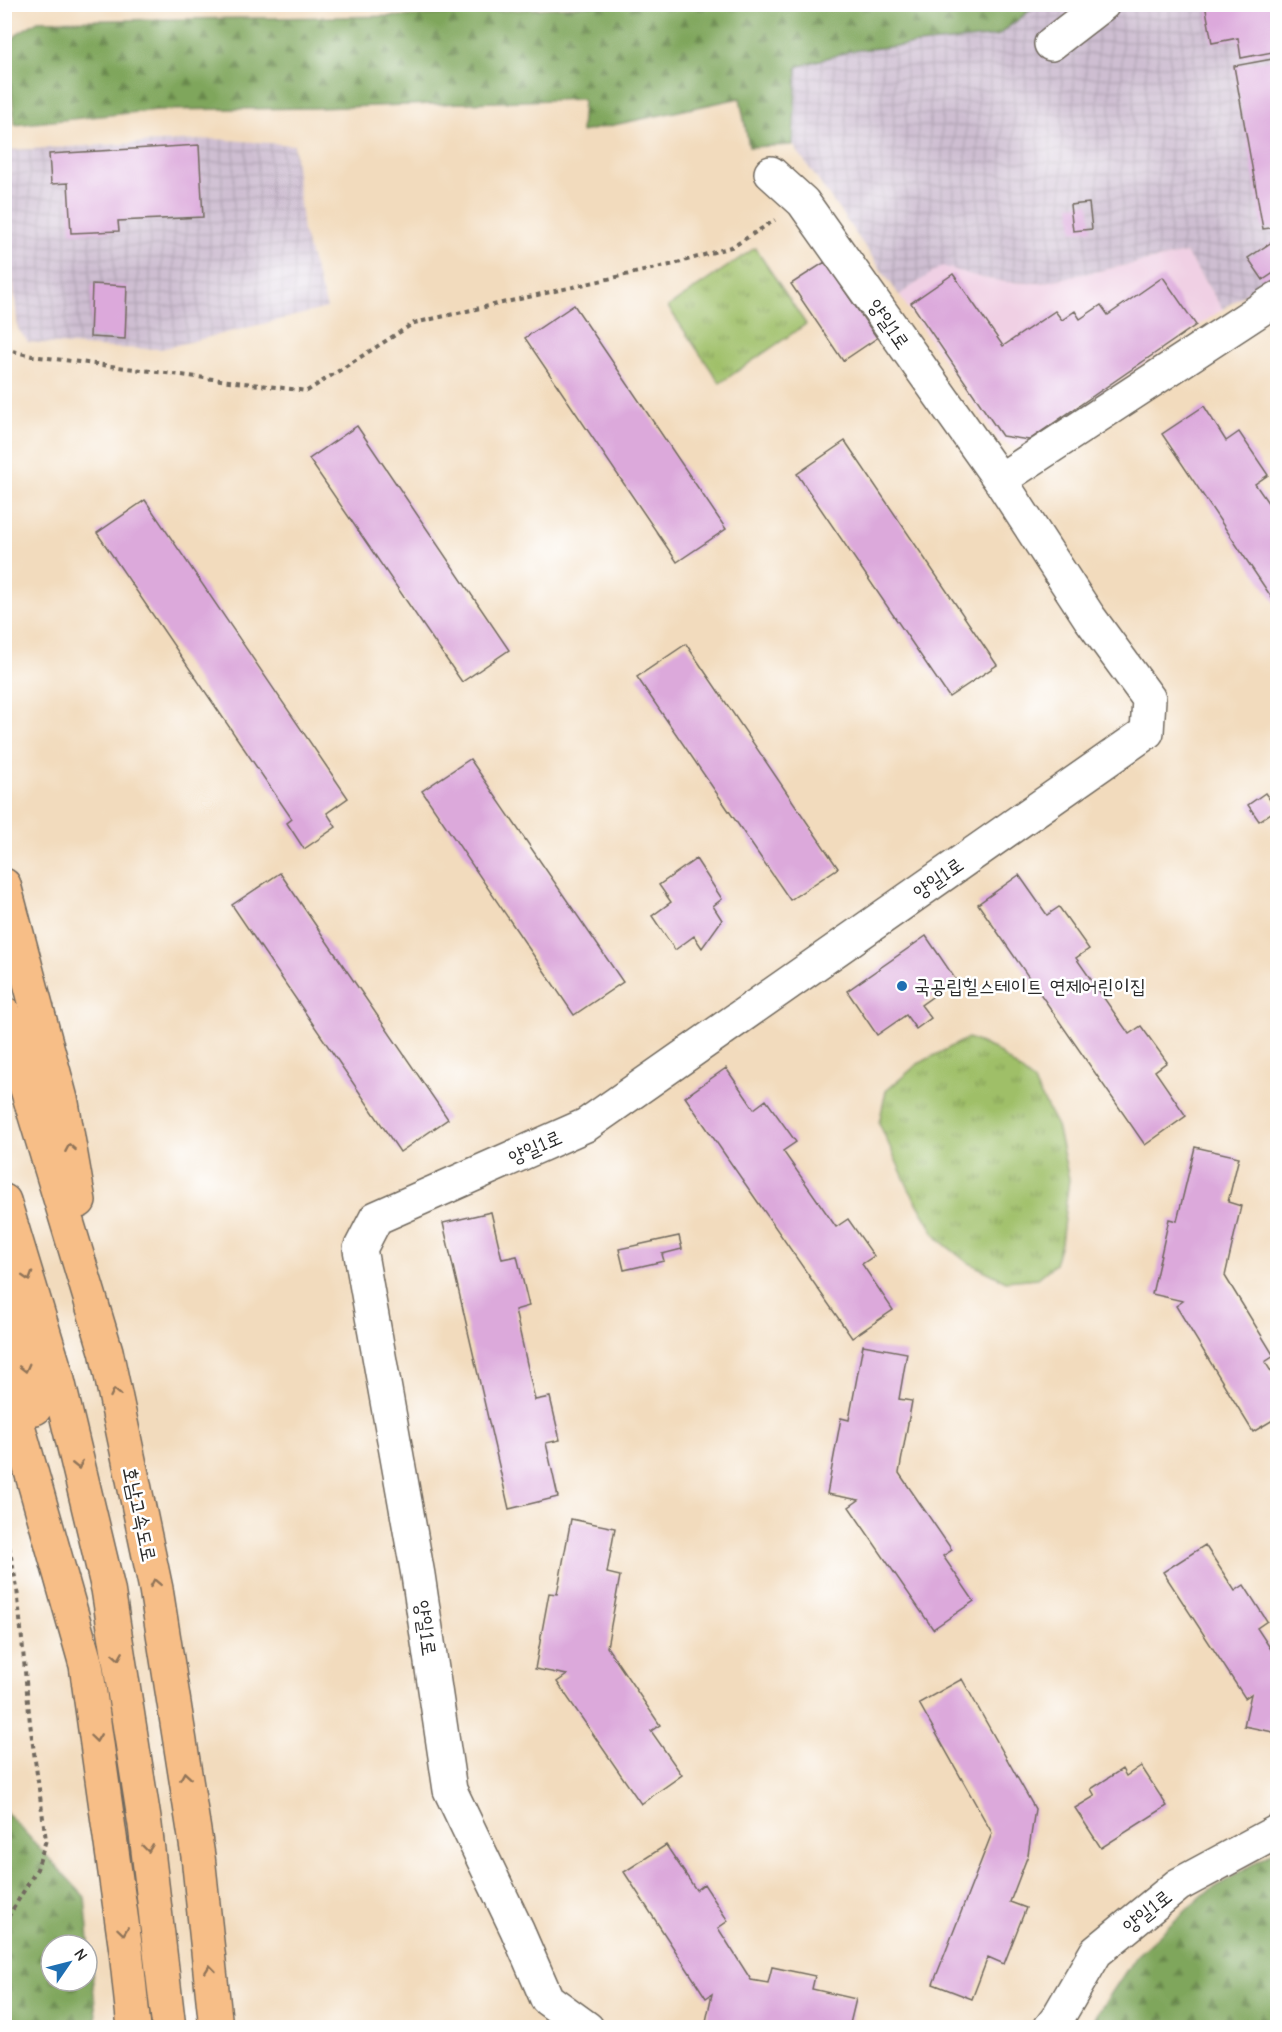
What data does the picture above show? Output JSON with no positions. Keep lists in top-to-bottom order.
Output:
{
  "streets": {
    "highway": ["호남고속도로"],
    "street": ["양일1로"]
  },
  "places": ["국공립힐스테이트 연제어린이집"],
  "north": "top right"
}
